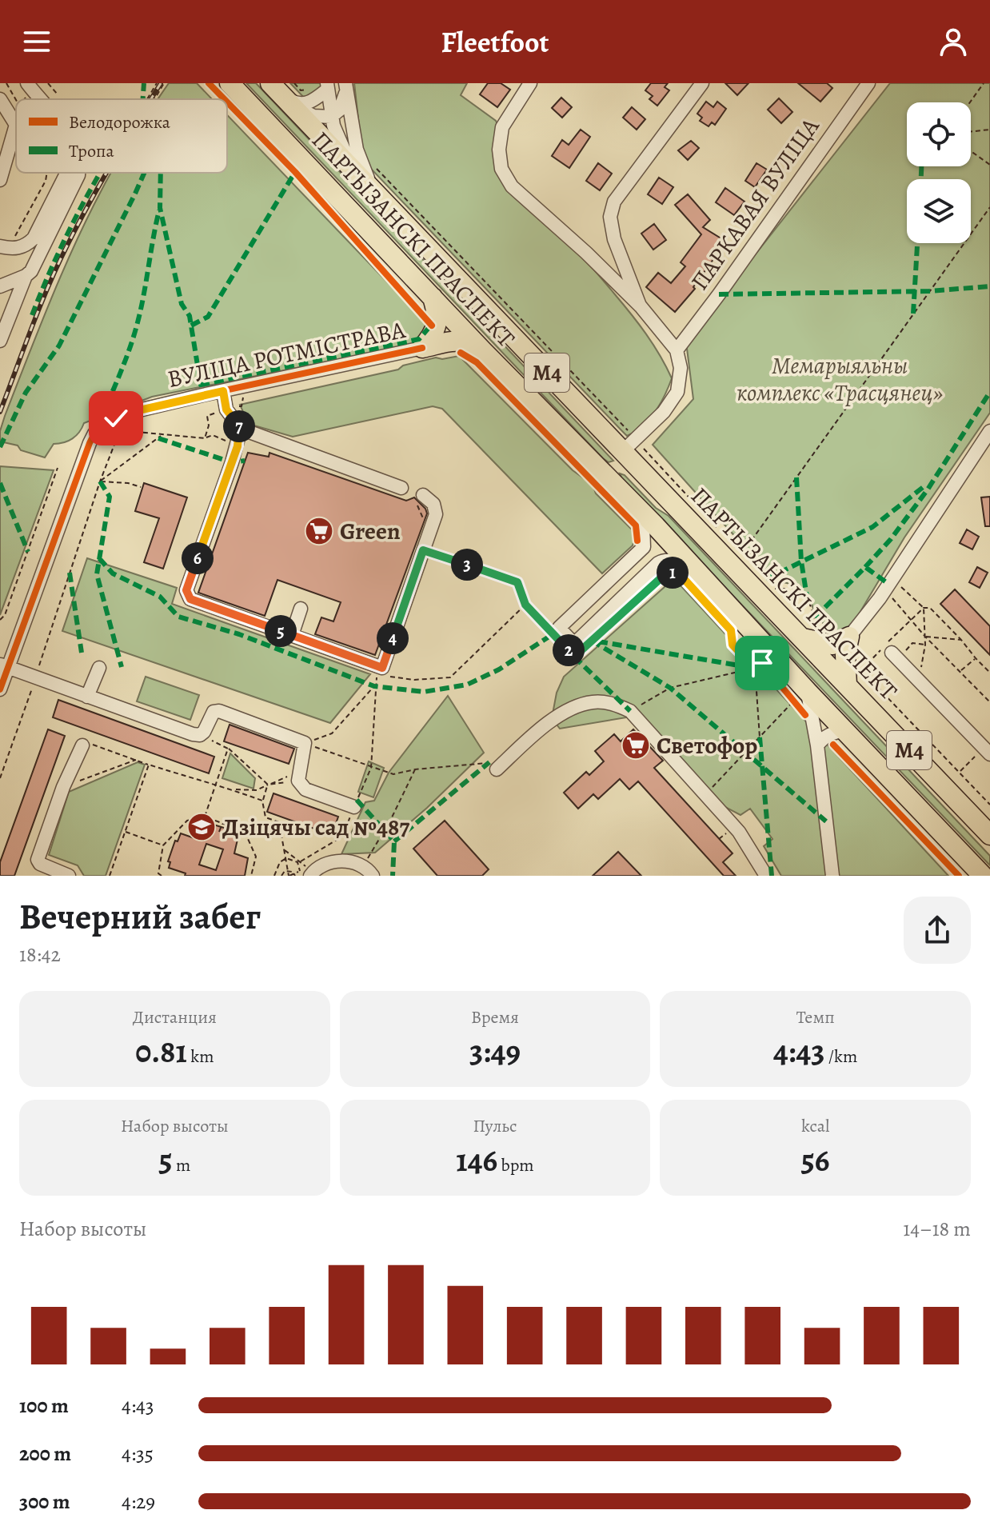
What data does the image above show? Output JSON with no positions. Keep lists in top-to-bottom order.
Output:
{
  "streets": {
    "highway": ["ПАРТЫЗАНСКІ ПРАСПЕКТ", "М4"],
    "street": ["ПАРКАВАЯ ВУЛІЦА", "ВУЛІЦА РОТМІСТРАВА"]
  },
  "parks": ["Мемарыяльны комплекс «Трасцянец»"],
  "places": {
    "supermarket": ["Green", "Светофор"],
    "school or university": ["Дзіцячы сад №487"]
  },
  "legend": ["Велодорожка", "Тропа"],
  "page": {
    "header": "Fleetfoot",
    "pins": [
      "7",
      "6",
      "3",
      "1",
      "5",
      "4",
      "2"
    ],
    "heading": ["Вечерний забег", "18:42"],
    "stats": [
      ["Дистанция", "0.81 km"],
      ["Время", "3:49"],
      ["Темп", "4:43 /km"],
      ["Набор высоты", "5 m"],
      ["Пульс", "146 bpm"],
      ["kcal", "56"]
    ],
    "chart": ["Набор высоты", "14–18 m"],
    "list": [
      {
        "name": "100 m",
        "note": "4:43"
      },
      {
        "name": "200 m",
        "note": "4:35"
      },
      {
        "name": "300 m",
        "note": "4:29"
      }
    ]
  }
}
